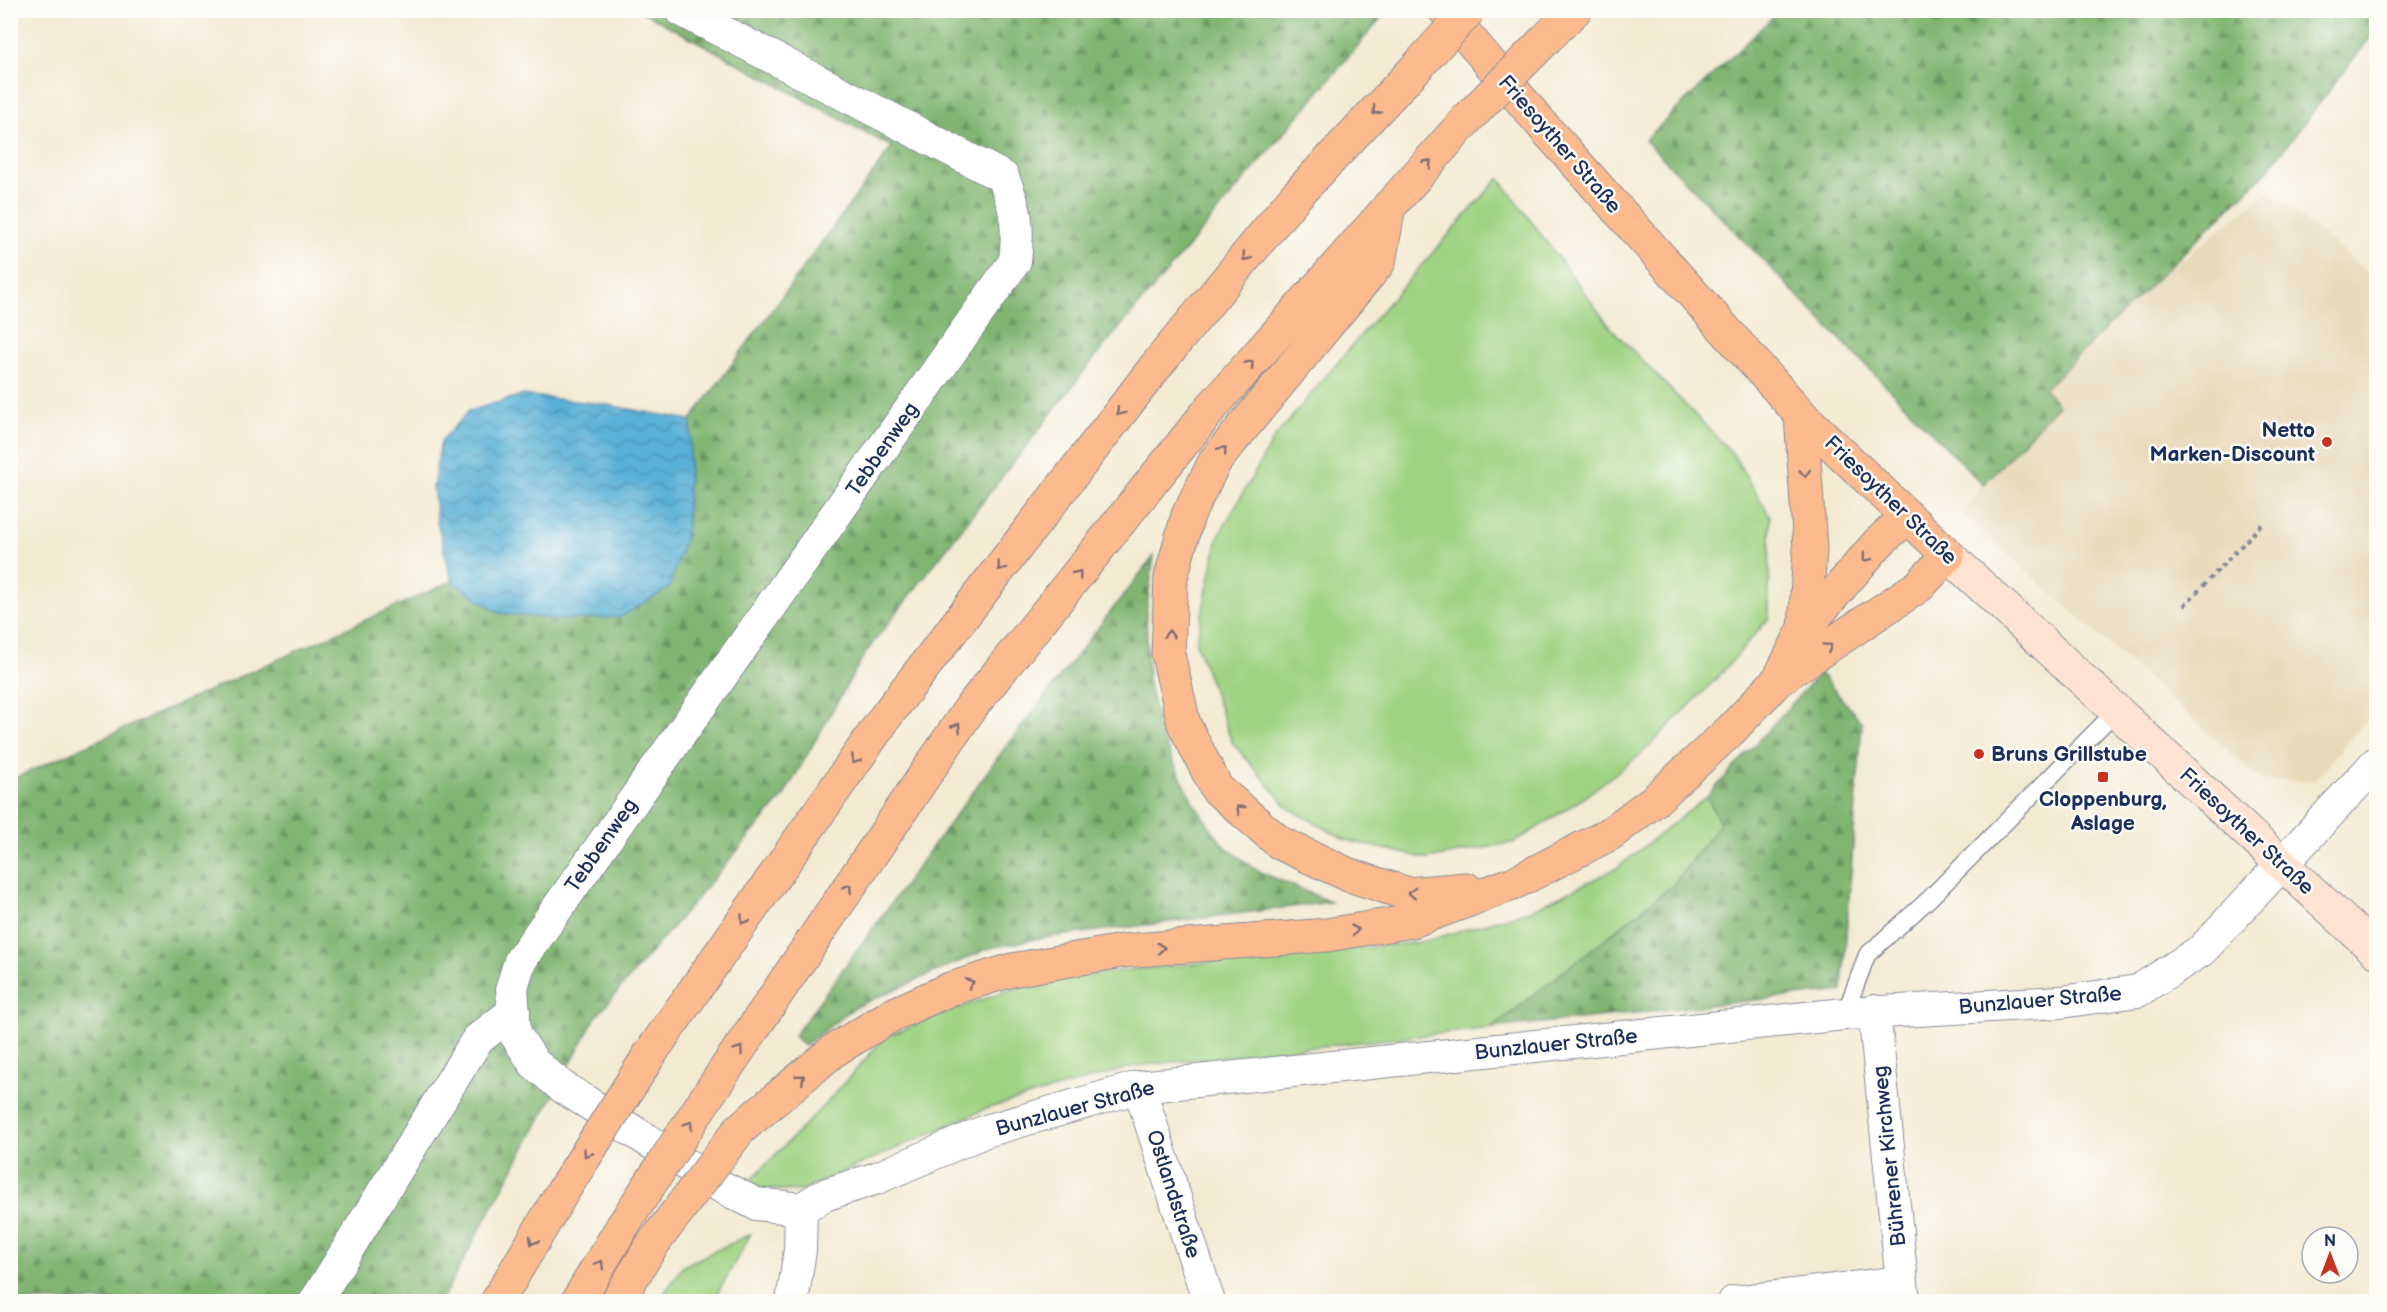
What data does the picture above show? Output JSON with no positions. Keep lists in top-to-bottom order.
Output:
{
  "streets": {
    "main road": ["Friesoyther Straße"],
    "street": [
      "Tebbenweg",
      "Bunzlauer Straße",
      "Bührener Kirchweg",
      "Ostlandstraße"
    ]
  },
  "crossings": [
    ["Friesoyther Straße", "Bunzlauer Straße"],
    ["Tebbenweg", "Bunzlauer Straße"],
    ["Bunzlauer Straße", "Bührener Kirchweg"],
    ["Bunzlauer Straße", "Ostlandstraße"]
  ],
  "places": {
    "other": ["Netto Marken-Discount", "Bruns Grillstube"],
    "transit": ["Cloppenburg, Aslage"]
  },
  "north": "top"
}
